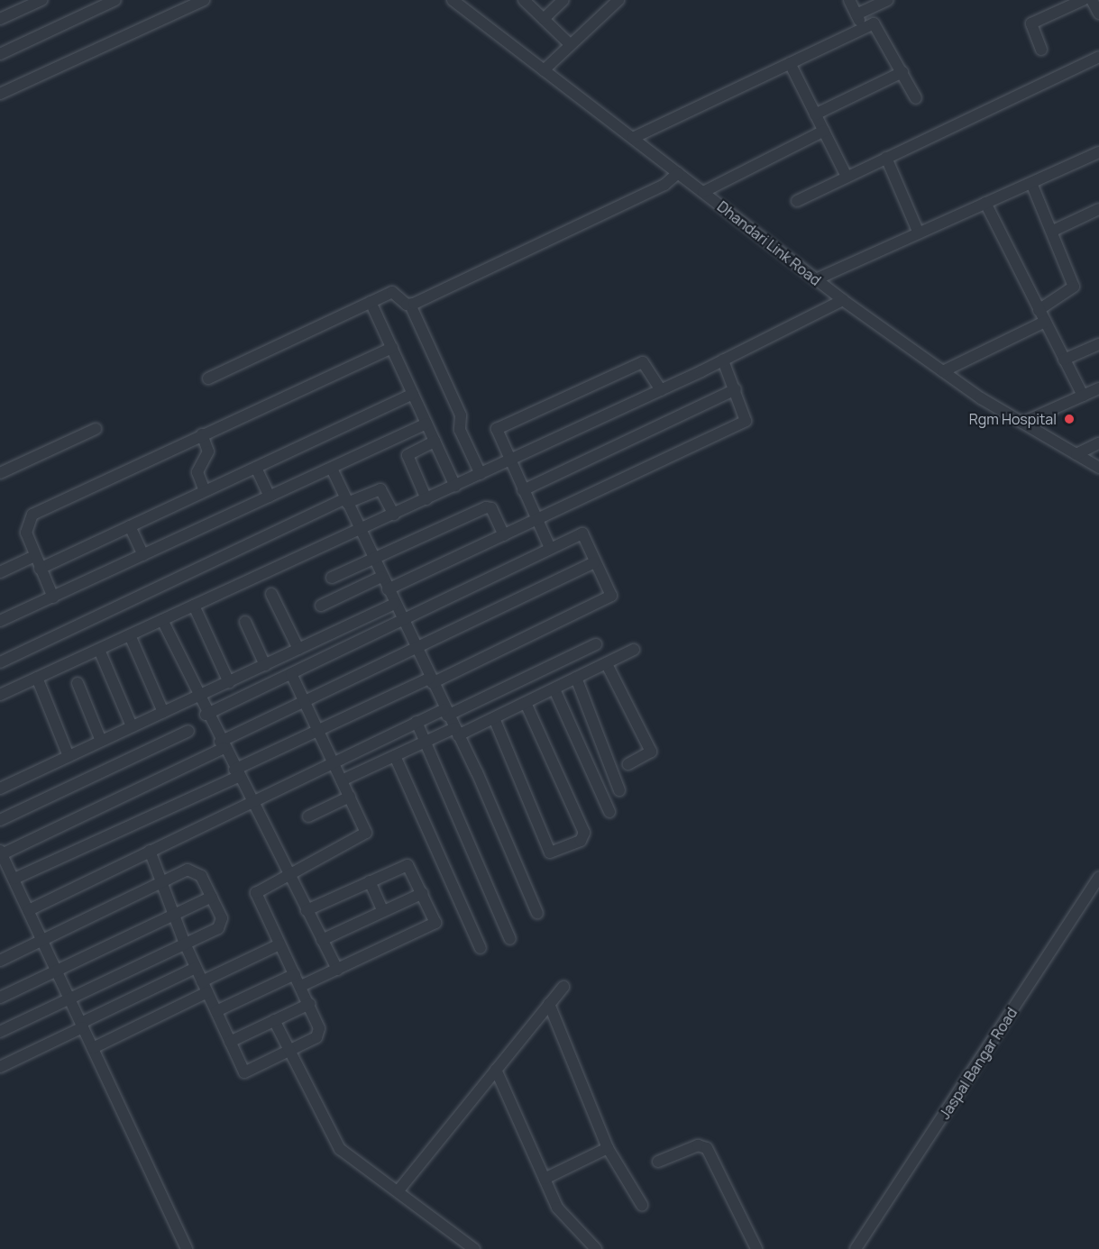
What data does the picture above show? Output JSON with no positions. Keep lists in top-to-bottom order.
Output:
{
  "streets": {
    "street": ["Dhandari Link Road", "Jaspal Bangar Road"]
  },
  "places": ["Rgm Hospital"]
}
